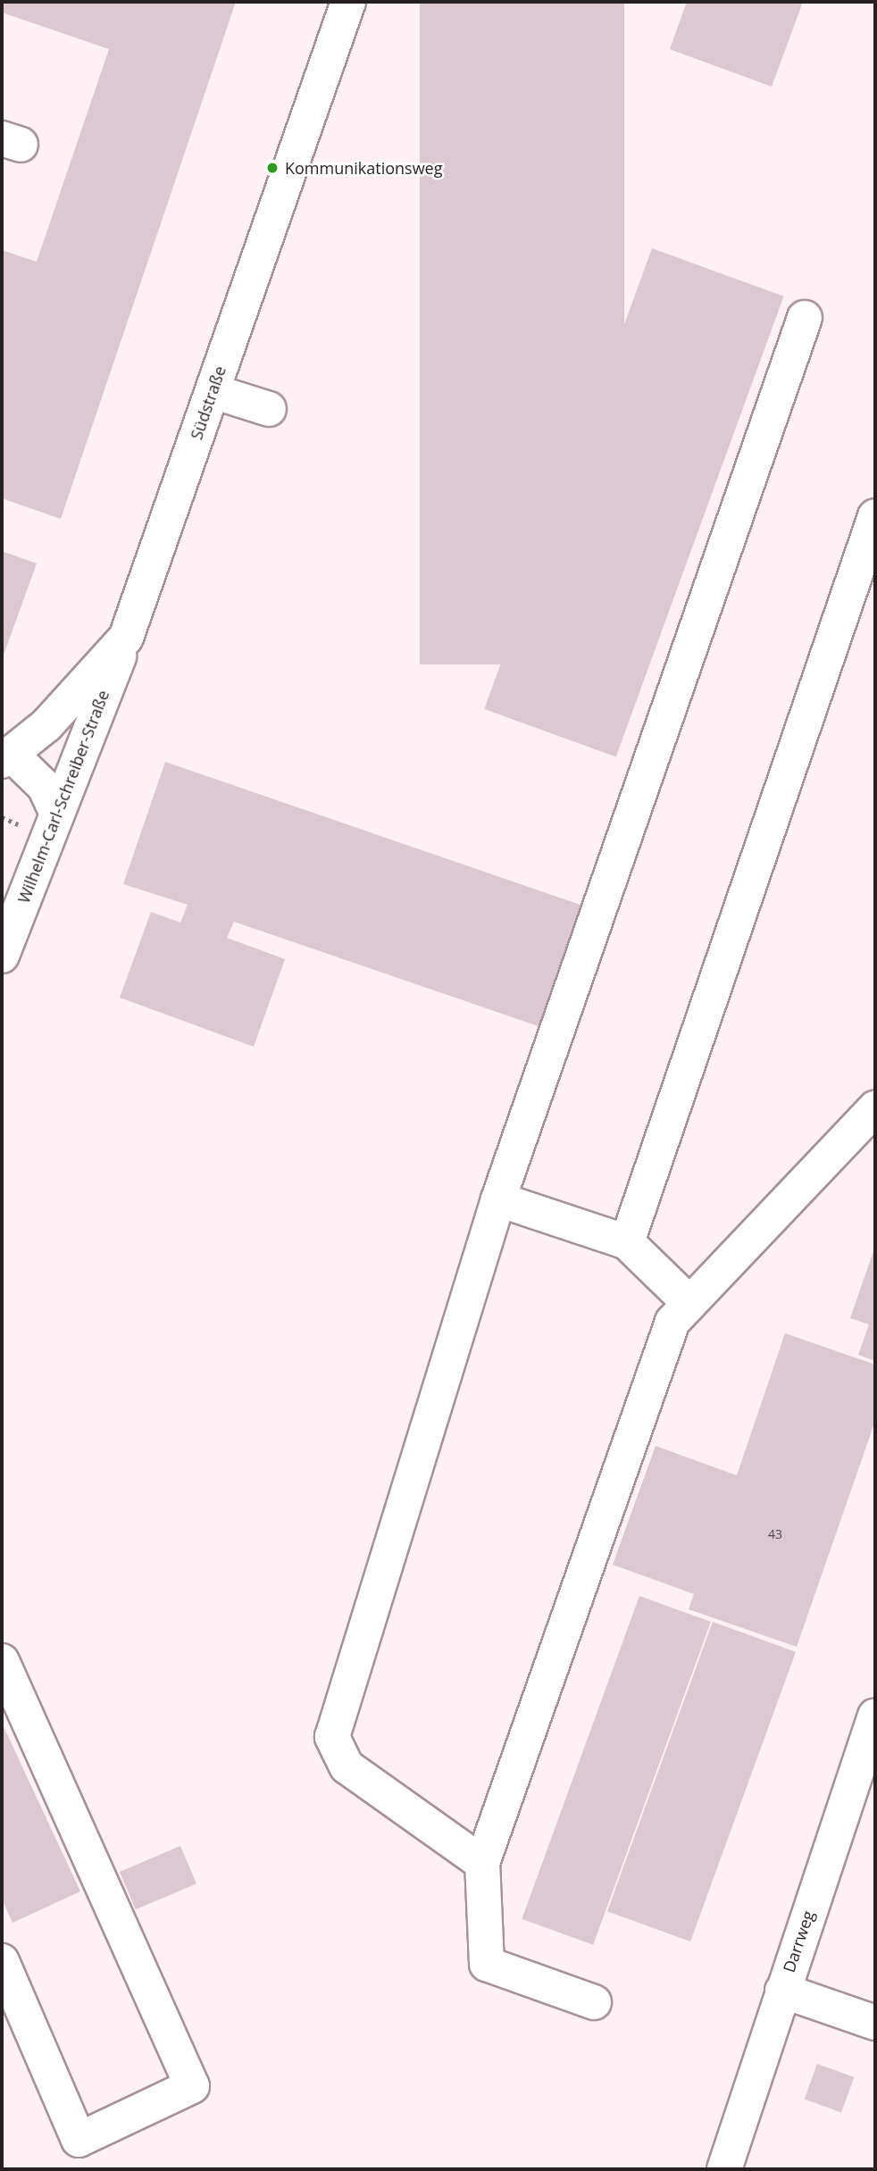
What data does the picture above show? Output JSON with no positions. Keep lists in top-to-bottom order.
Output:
{
  "streets": {
    "street": ["Südstraße", "Wilhelm-Carl-Schreiber-Straße", "Darrweg"]
  },
  "crossings": [
    ["Südstraße", "Wilhelm-Carl-Schreiber-Straße"]
  ],
  "places": ["Kommunikationsweg"],
  "house_numbers": ["43"]
}
